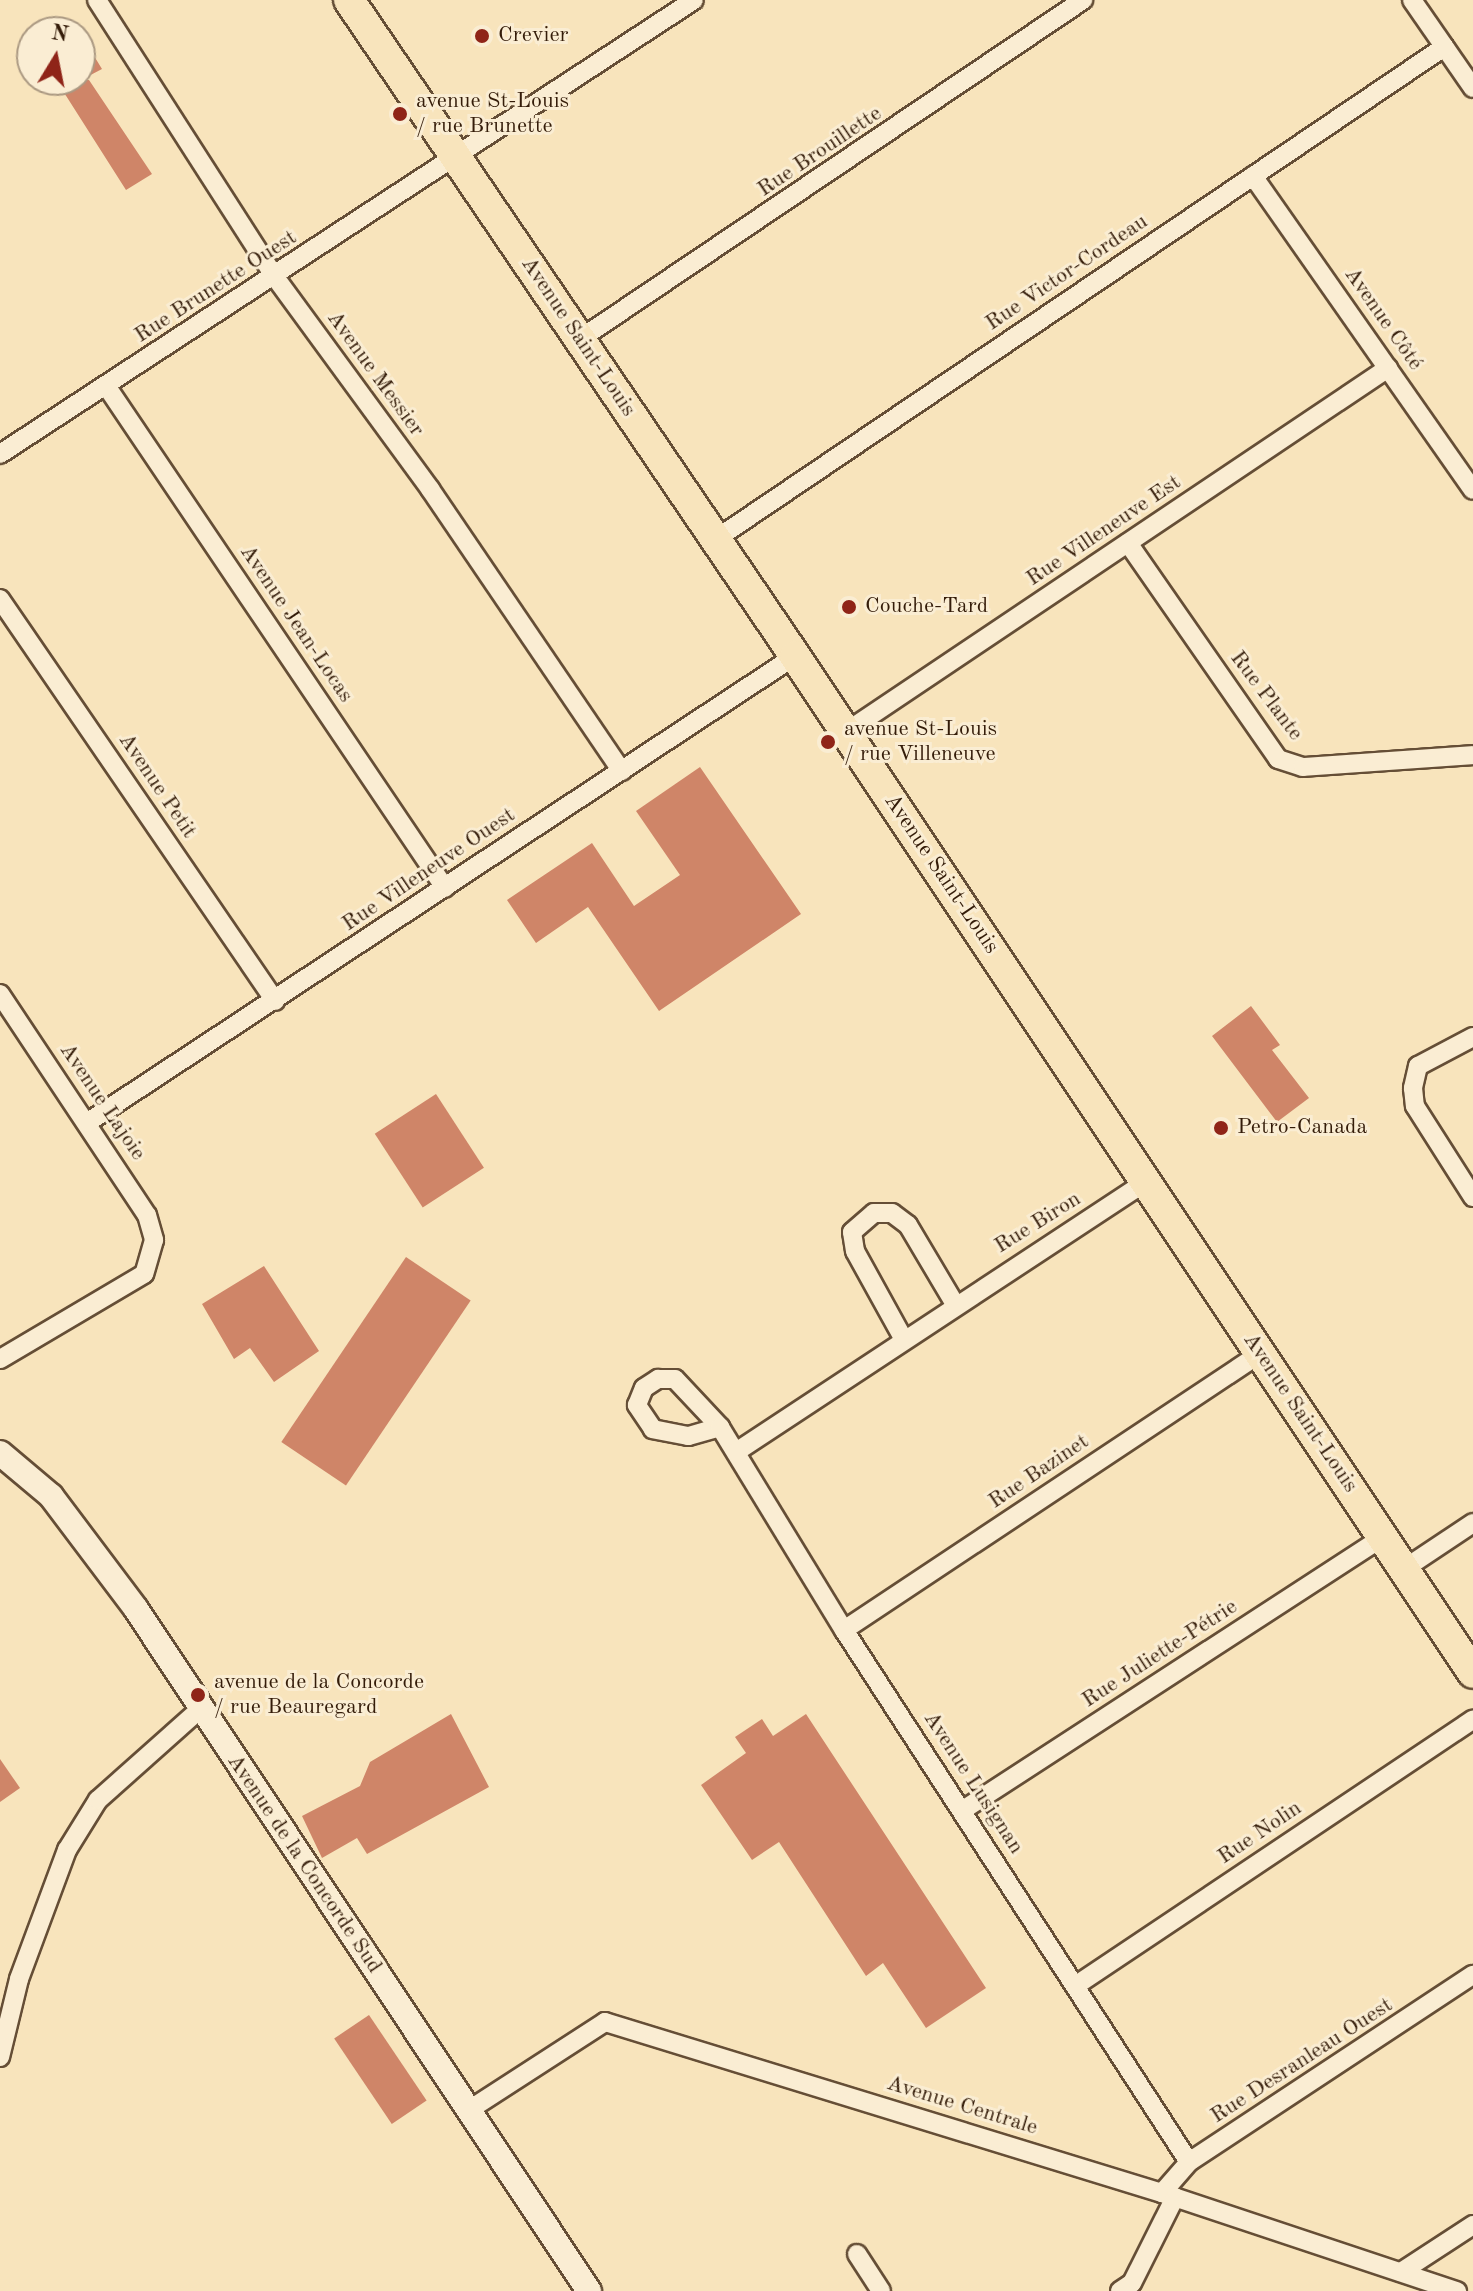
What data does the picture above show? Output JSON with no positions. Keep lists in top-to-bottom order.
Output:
{
  "streets": {
    "main road": ["Avenue Saint-Louis"],
    "street": [
      "Rue Brouillette",
      "Rue Victor-Cordeau",
      "Rue Brunette Ouest",
      "Avenue Côté",
      "Avenue Messier",
      "Rue Villeneuve Est",
      "Avenue Jean-Locas",
      "Rue Plante",
      "Avenue Petit",
      "Rue Villeneuve Ouest",
      "Avenue Lajoie",
      "Rue Biron",
      "Rue Bazinet",
      "Rue Juliette-Pétrie",
      "Avenue Lusignan",
      "Rue Nolin",
      "Avenue de la Concorde Sud",
      "Rue Desranleau Ouest",
      "Avenue Centrale"
    ]
  },
  "crossings": [
    ["Rue Brouillette", "Avenue Saint-Louis"],
    ["Rue Victor-Cordeau", "Avenue Côté"],
    ["Rue Victor-Cordeau", "Avenue Saint-Louis"],
    ["Rue Brunette Ouest", "Avenue Saint-Louis"],
    ["Rue Brunette Ouest", "Avenue Messier"],
    ["Rue Brunette Ouest", "Avenue Jean-Locas"],
    ["Avenue Côté", "Rue Villeneuve Est"],
    ["Avenue Saint-Louis", "Rue Villeneuve Est"],
    ["Avenue Saint-Louis", "Rue Villeneuve Ouest"],
    ["Avenue Saint-Louis", "Rue Biron"],
    ["Avenue Saint-Louis", "Rue Bazinet"],
    ["Avenue Saint-Louis", "Rue Juliette-Pétrie"],
    ["Avenue Messier", "Rue Villeneuve Ouest"],
    ["Rue Villeneuve Est", "Rue Plante"],
    ["Avenue Jean-Locas", "Rue Villeneuve Ouest"],
    ["Avenue Petit", "Rue Villeneuve Ouest"],
    ["Rue Villeneuve Ouest", "Avenue Lajoie"],
    ["Rue Biron", "Avenue Lusignan"],
    ["Rue Bazinet", "Avenue Lusignan"],
    ["Rue Juliette-Pétrie", "Avenue Lusignan"],
    ["Avenue Lusignan", "Rue Nolin"],
    ["Avenue Lusignan", "Rue Desranleau Ouest"],
    ["Avenue de la Concorde Sud", "Avenue Centrale"],
    ["Rue Desranleau Ouest", "Avenue Centrale"]
  ],
  "places": [
    "Crevier",
    "avenue St-Louis / rue Brunette",
    "Couche-Tard",
    "avenue St-Louis / rue Villeneuve",
    "Petro-Canada",
    "avenue de la Concorde / rue Beauregard"
  ],
  "north": "top"
}
